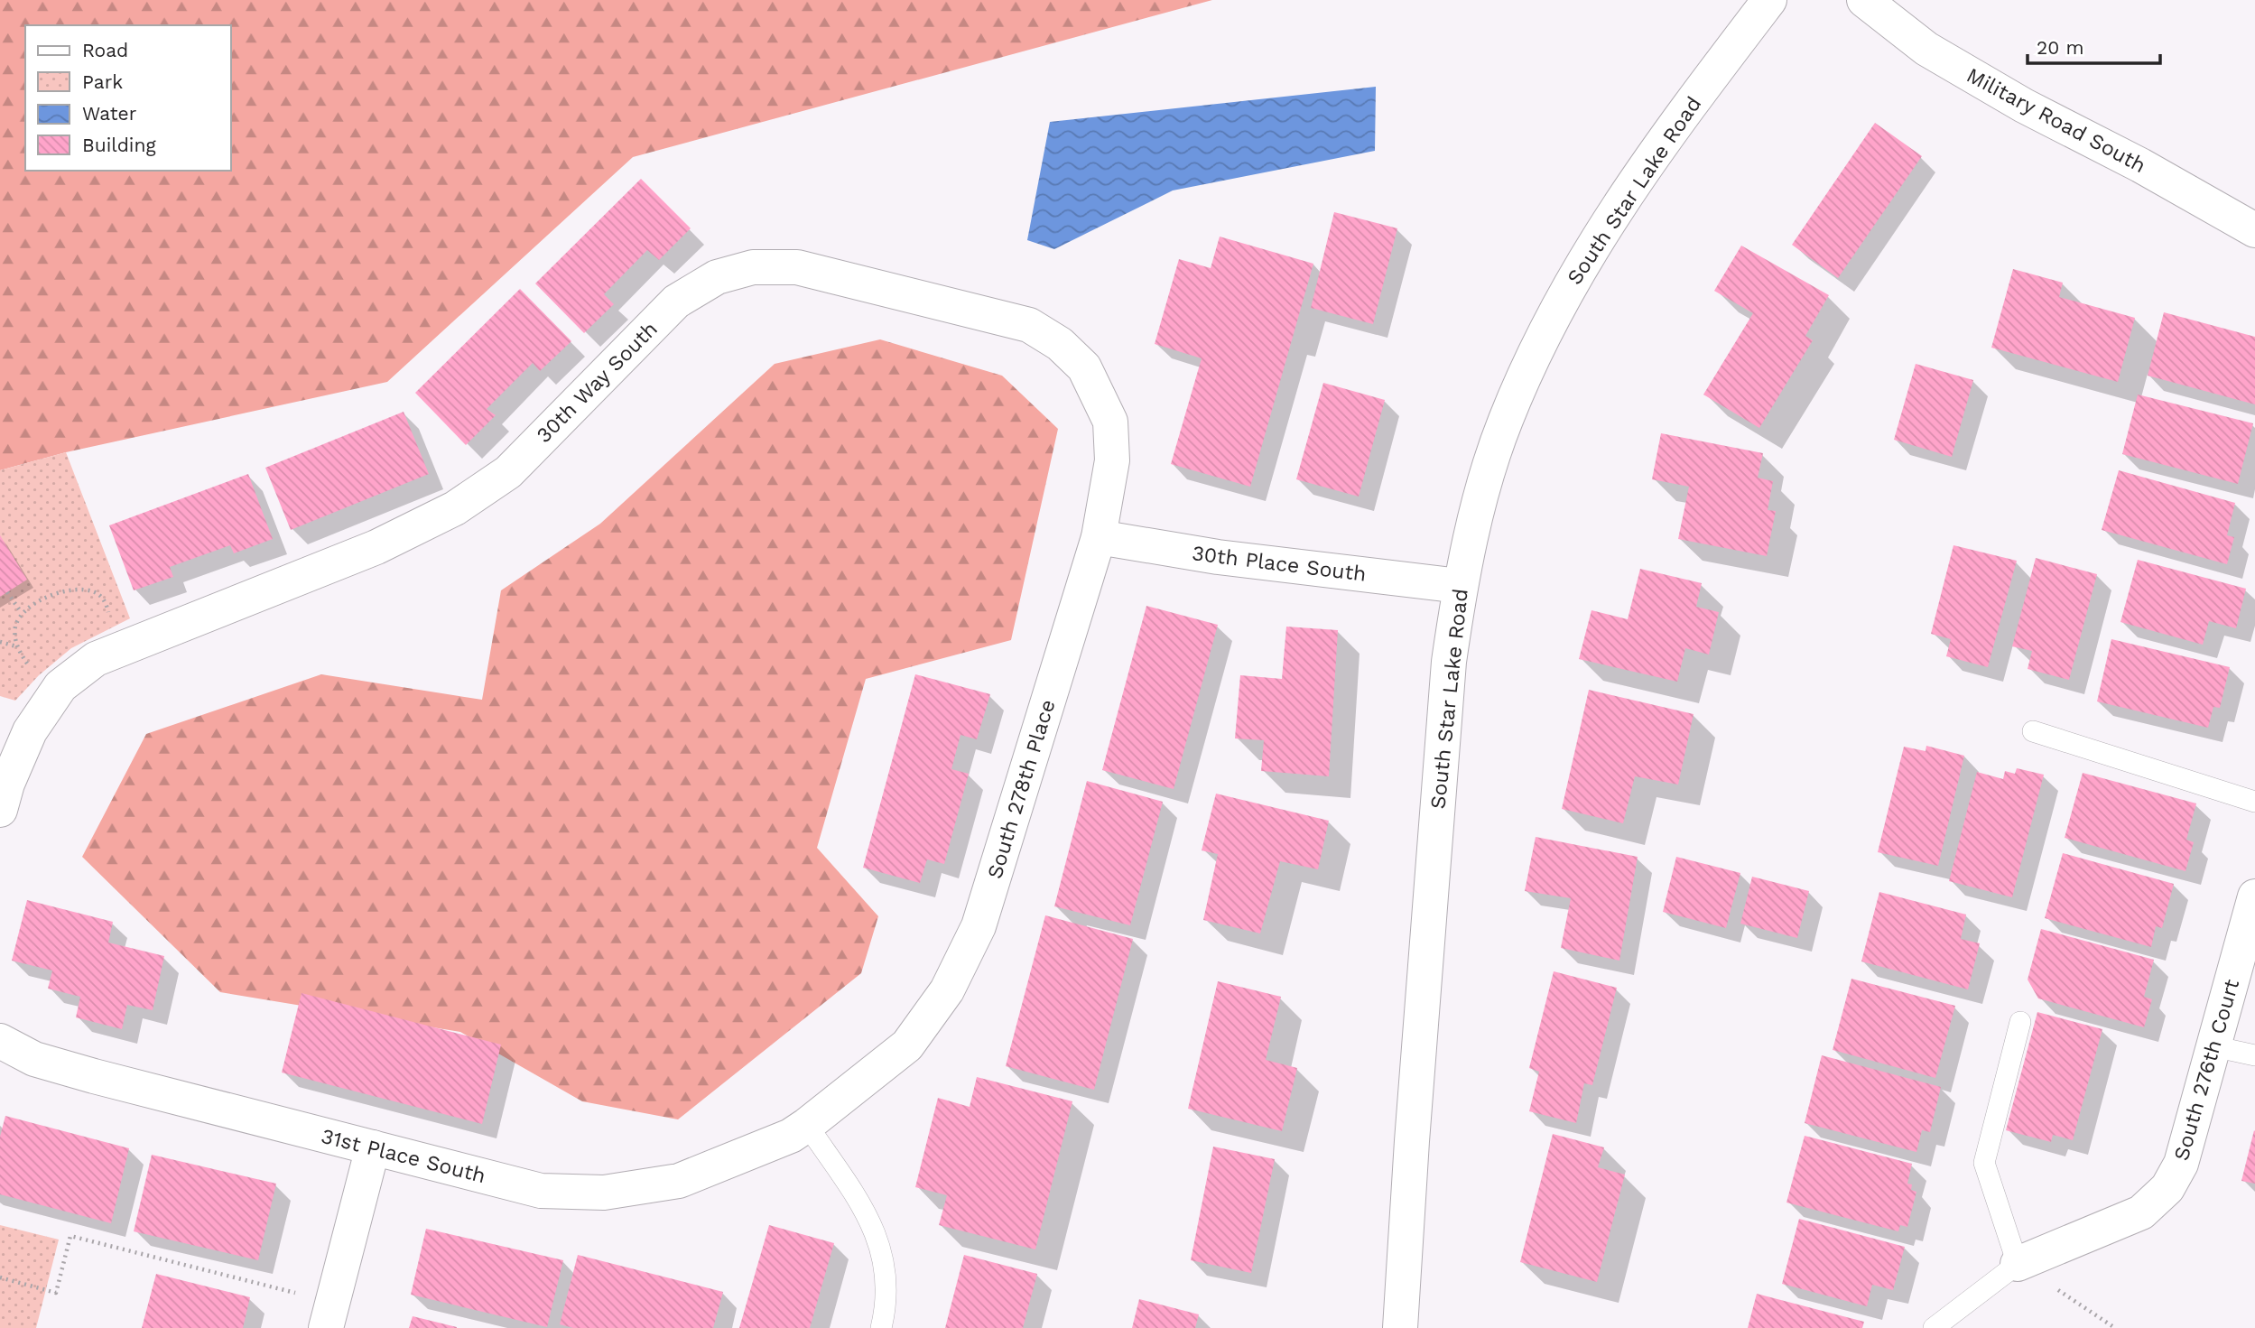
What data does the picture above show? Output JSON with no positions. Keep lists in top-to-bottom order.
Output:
{
  "streets": {
    "street": [
      "Military Road South",
      "South Star Lake Road",
      "30th Way South",
      "30th Place South",
      "South 278th Place",
      "South 276th Court",
      "31st Place South"
    ]
  },
  "crossings": [
    ["South Star Lake Road", "30th Place South"],
    ["30th Way South", "South 278th Place"],
    ["30th Place South", "South 278th Place"],
    ["South 278th Place", "31st Place South"]
  ],
  "legend": [
    "Road",
    "Park",
    "Water",
    "Building"
  ],
  "scale_bar": "20 m"
}
